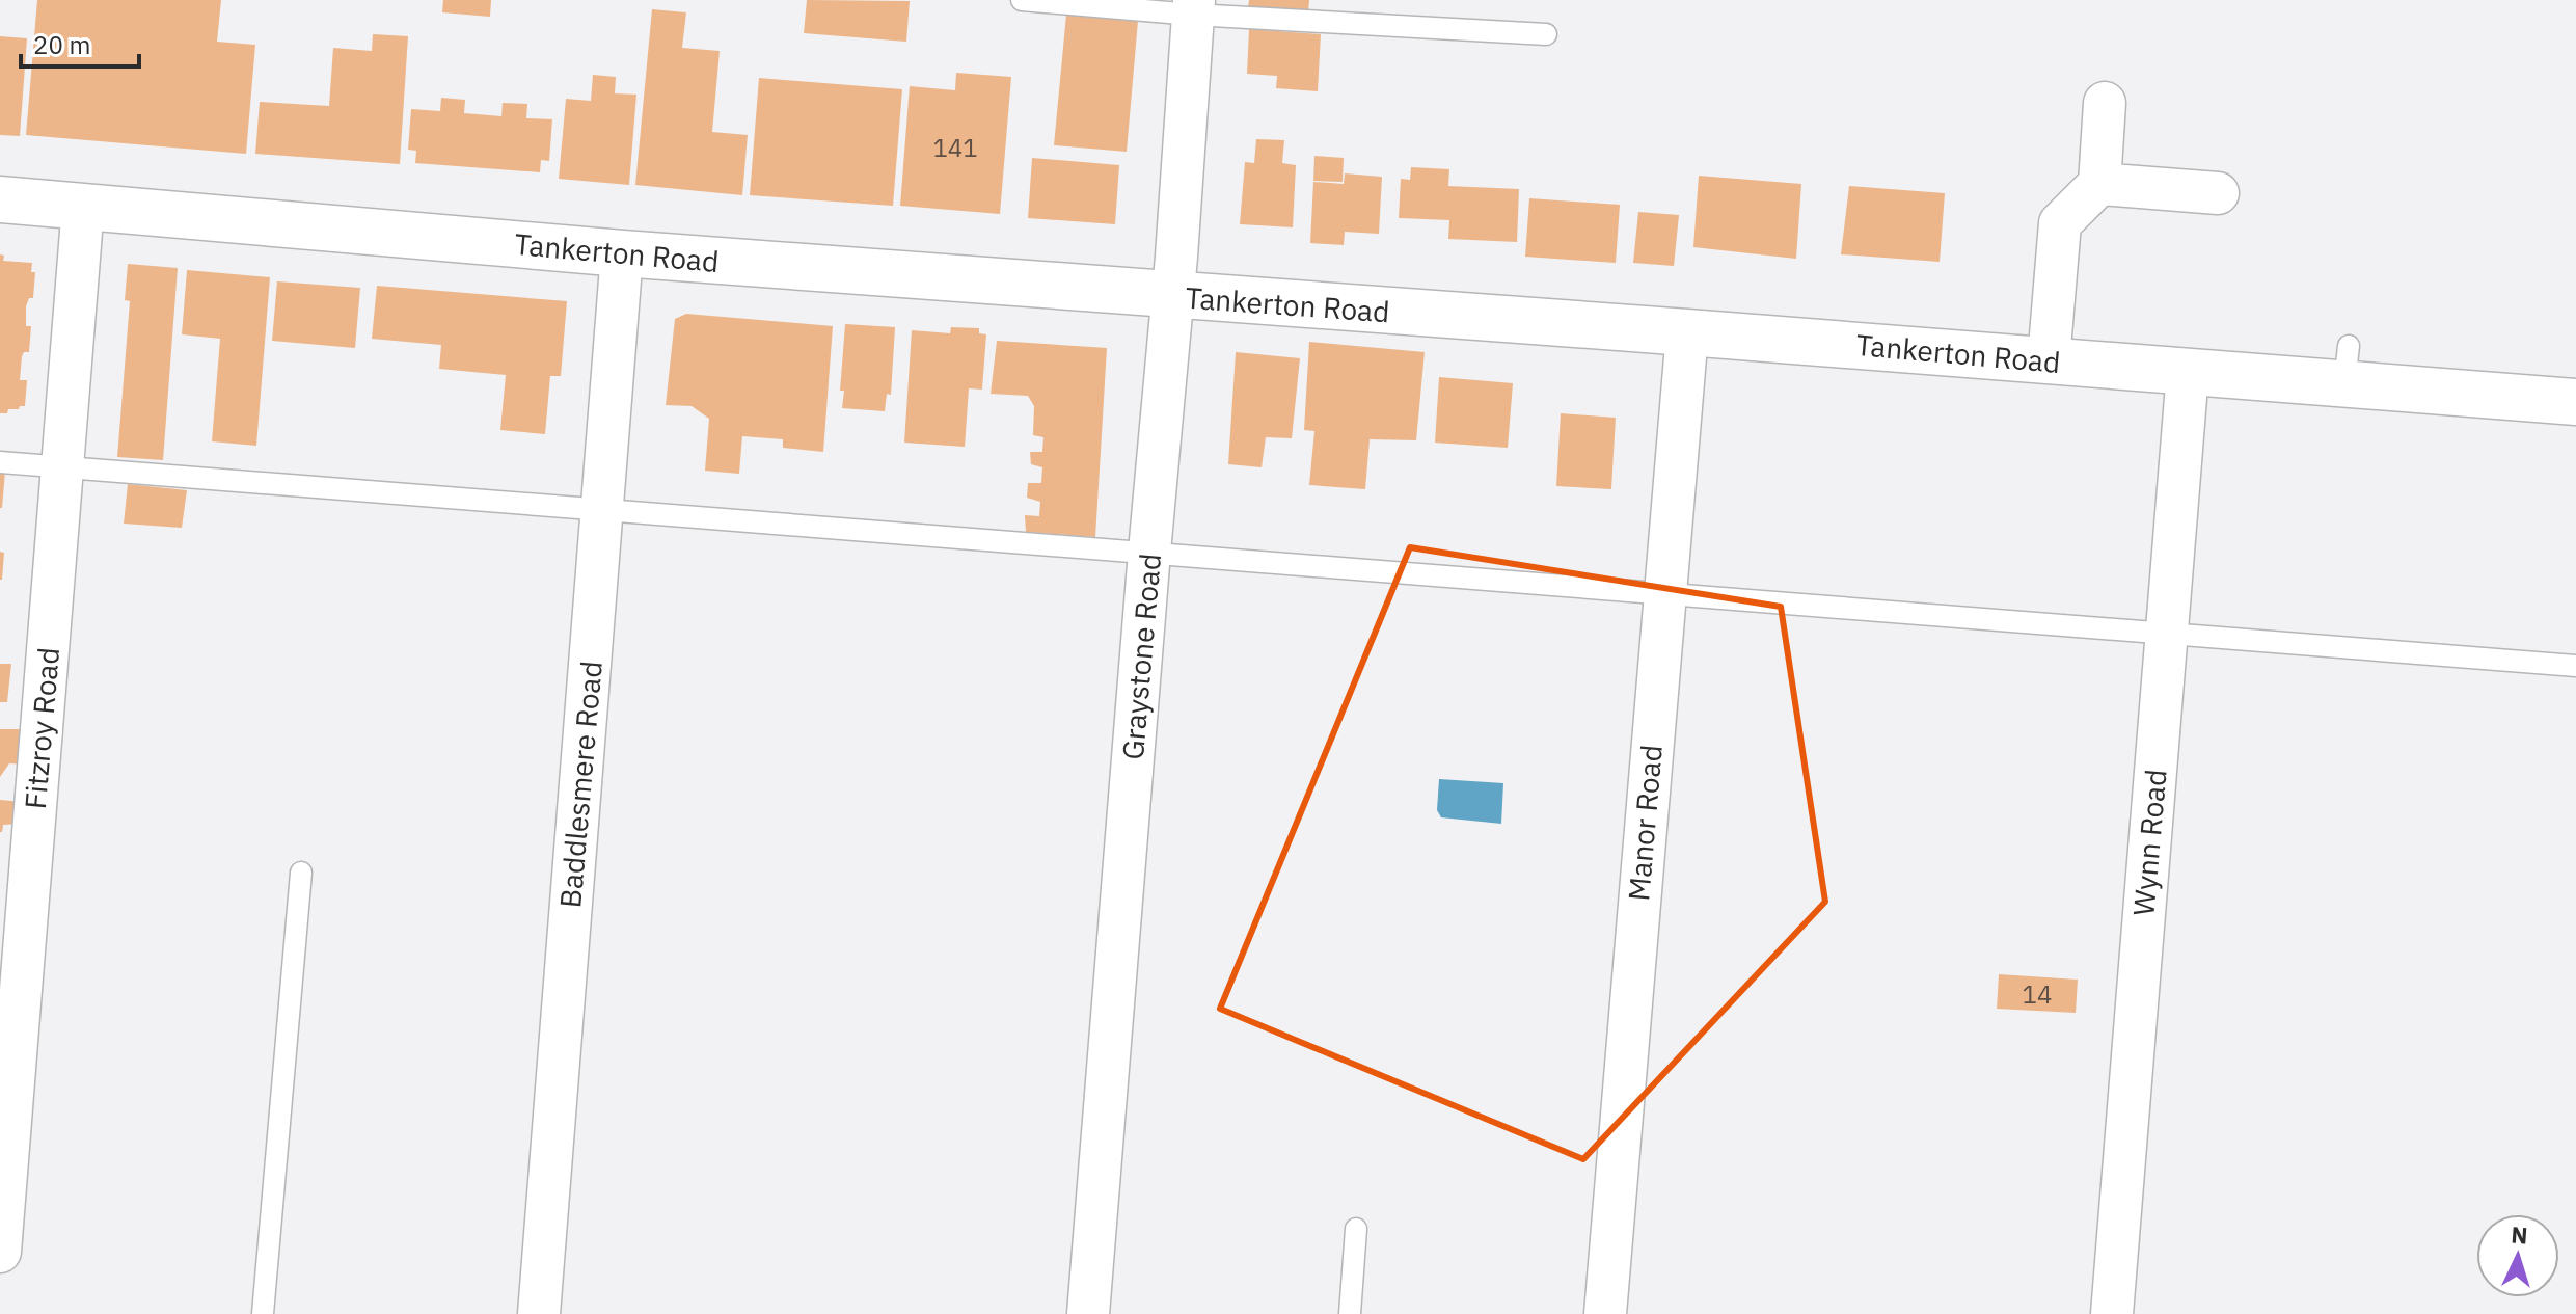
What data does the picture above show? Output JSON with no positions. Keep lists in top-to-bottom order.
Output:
{
  "streets": {
    "main road": ["Tankerton Road"],
    "street": [
      "Graystone Road",
      "Fitzroy Road",
      "Baddlesmere Road",
      "Manor Road",
      "Wynn Road"
    ]
  },
  "crossings": [
    ["Tankerton Road", "Graystone Road"],
    ["Tankerton Road", "Fitzroy Road"],
    ["Tankerton Road", "Baddlesmere Road"],
    ["Tankerton Road", "Manor Road"],
    ["Tankerton Road", "Wynn Road"]
  ],
  "house_numbers": ["141", "14"],
  "scale_bar": "20 m",
  "north": "top"
}
